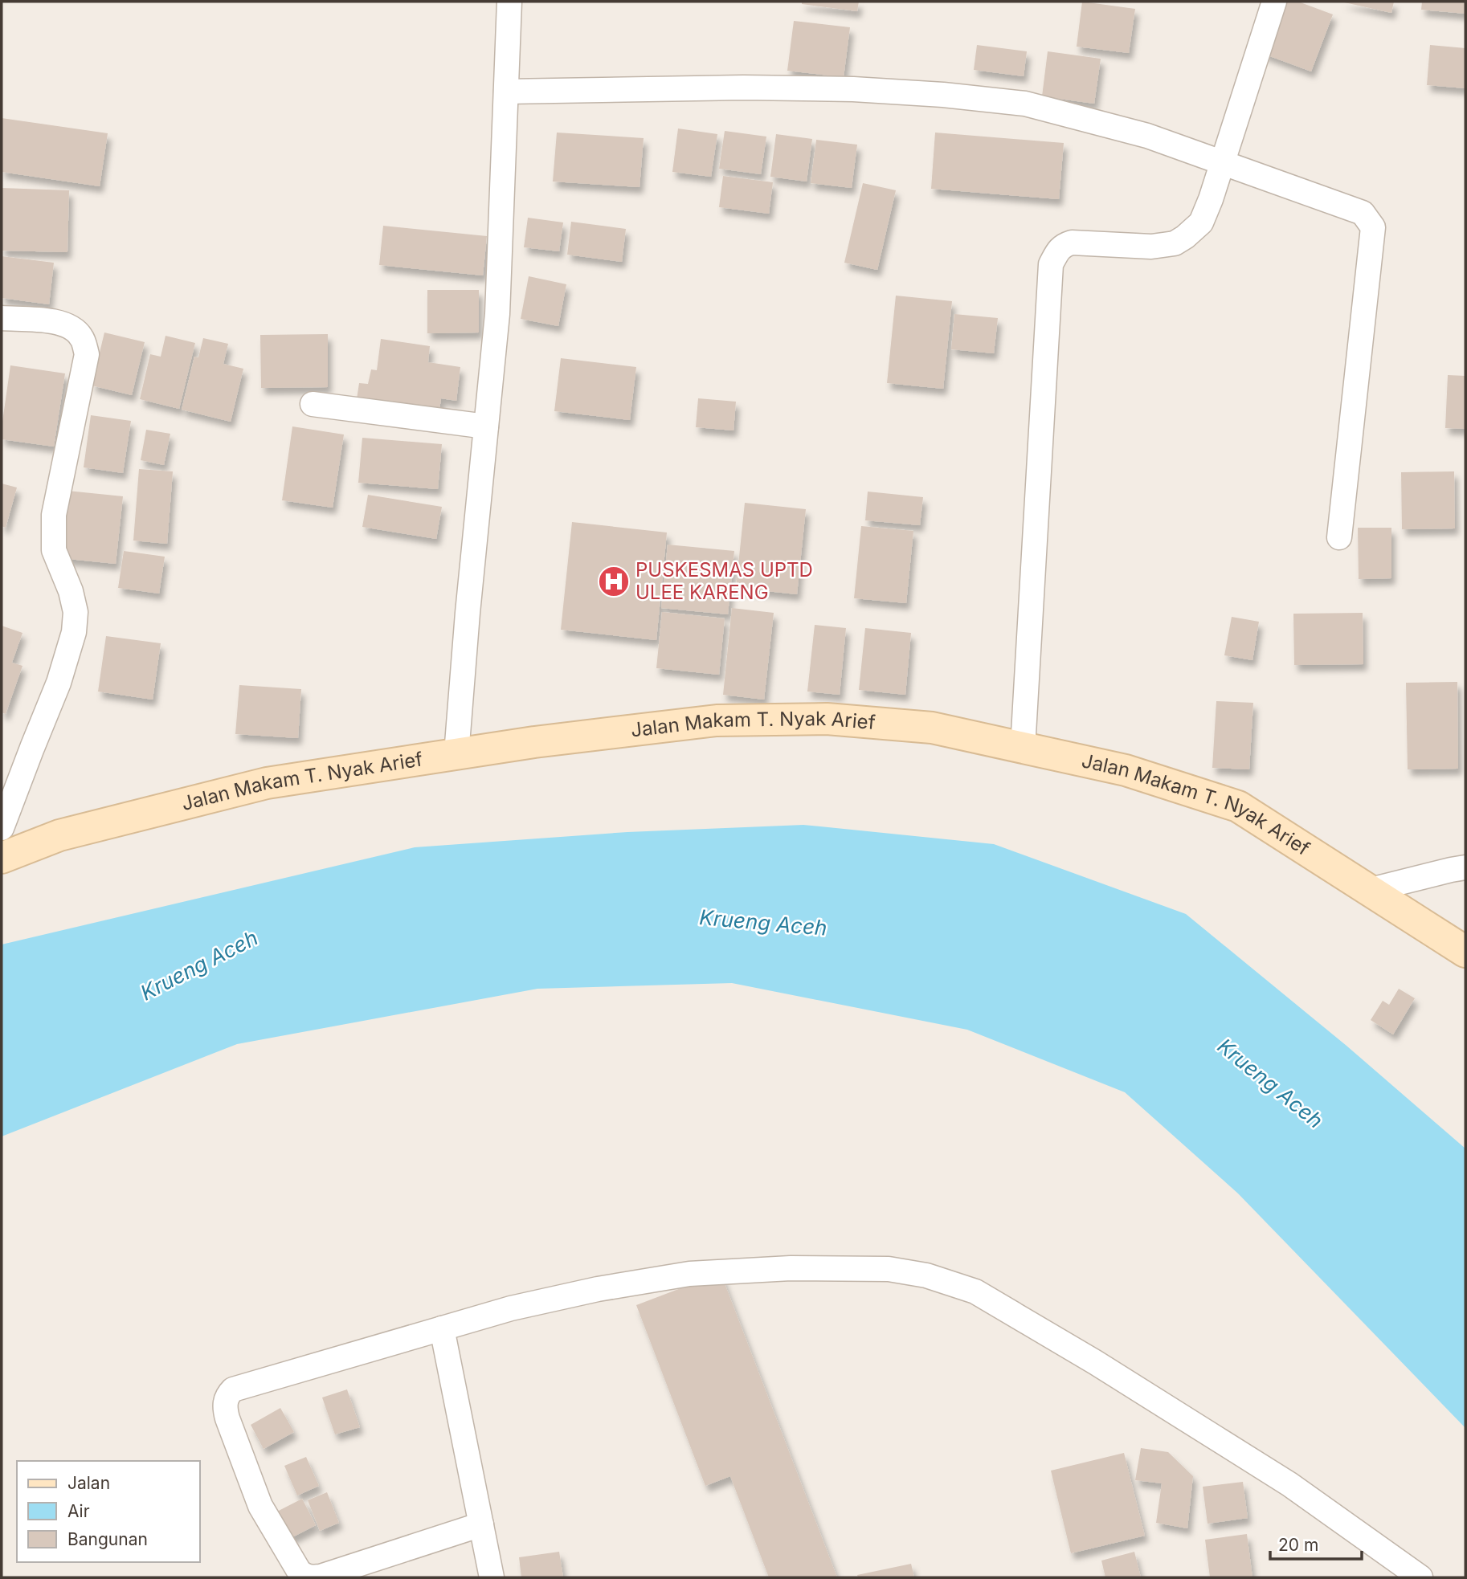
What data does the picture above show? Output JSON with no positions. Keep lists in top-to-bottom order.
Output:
{
  "streets": {
    "street": ["Jalan Makam T. Nyak Arief"]
  },
  "water": ["Krueng Aceh"],
  "places": {
    "hospital": ["PUSKESMAS UPTD ULEE KARENG"]
  },
  "legend": ["Jalan", "Air", "Bangunan"],
  "scale_bar": "20 m"
}
